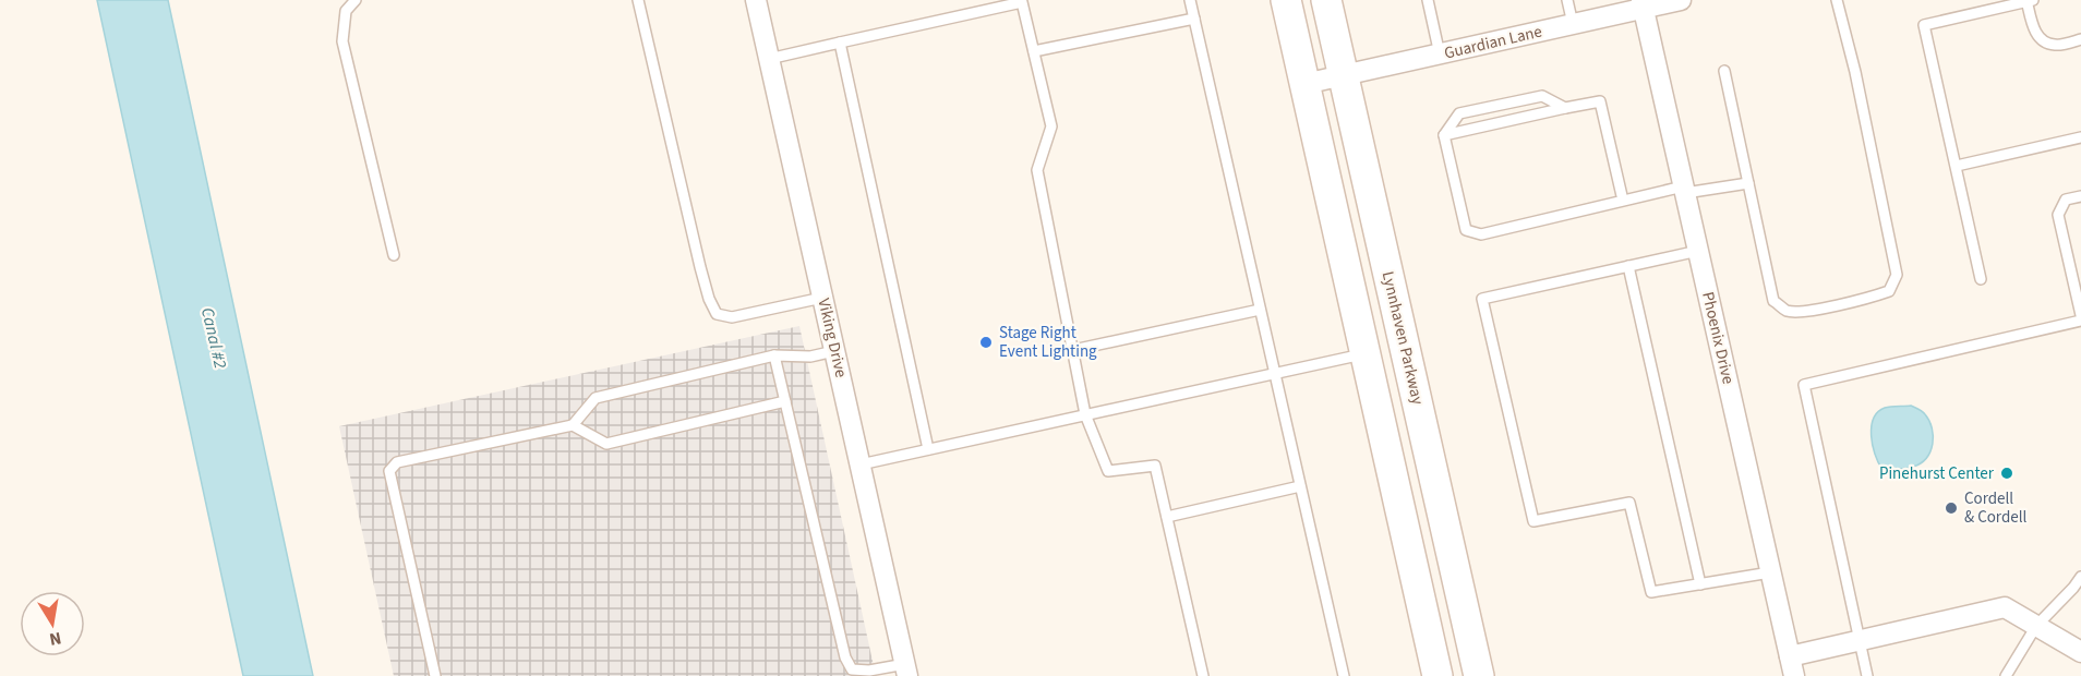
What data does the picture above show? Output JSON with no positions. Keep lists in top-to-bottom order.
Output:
{
  "streets": {
    "main road": ["Lynnhaven Parkway"],
    "street": ["Guardian Lane", "Viking Drive", "Phoenix Drive"]
  },
  "crossings": [
    ["Guardian Lane", "Lynnhaven Parkway"],
    ["Guardian Lane", "Phoenix Drive"]
  ],
  "water": ["Canal #2"],
  "places": ["Stage Right Event Lighting", "Pinehurst Center", "Cordell & Cordell"],
  "north": "bottom"
}
